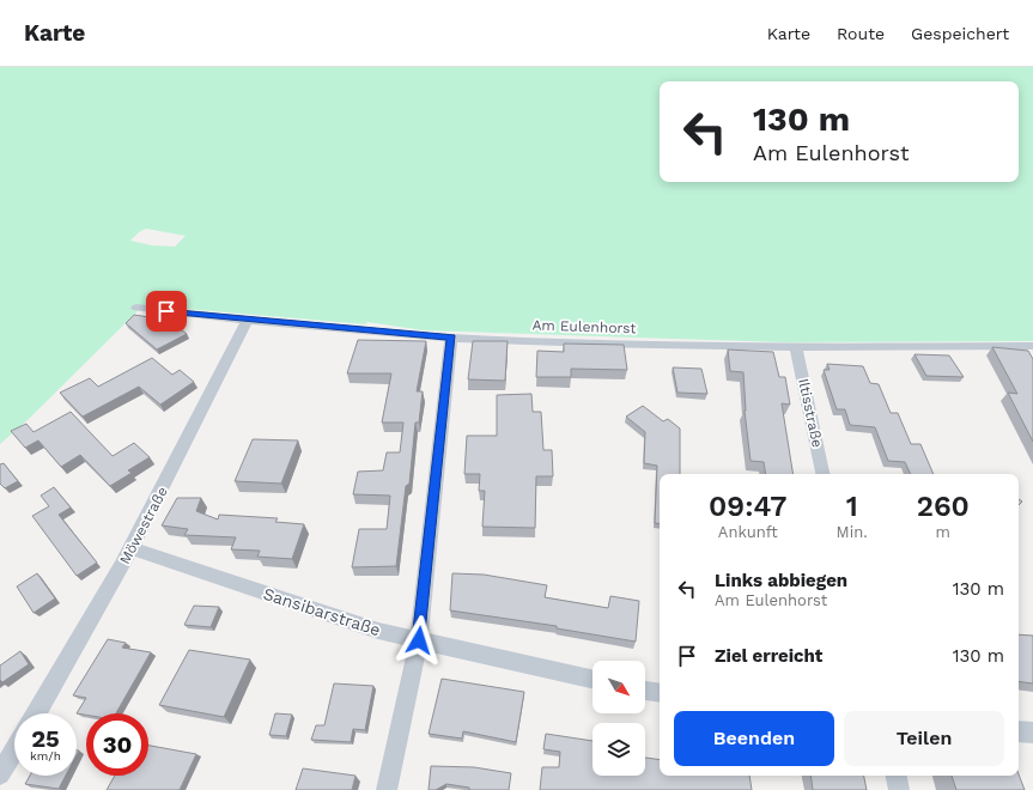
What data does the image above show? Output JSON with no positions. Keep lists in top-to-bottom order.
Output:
{
  "streets": {
    "street": [
      "Am Eulenhorst",
      "Iltisstraße",
      "Möwestraße",
      "Sansibarstraße"
    ]
  },
  "crossings": [
    ["Am Eulenhorst", "Iltisstraße"],
    ["Am Eulenhorst", "Möwestraße"],
    ["Möwestraße", "Sansibarstraße"]
  ],
  "north": "bottom right",
  "page": {
    "header": "Karte",
    "nav": ["Karte", "Route", "Gespeichert"],
    "turn": ["130 m", "Am Eulenhorst"],
    "eta": [
      "09:47",
      "Ankunft",
      "1",
      "Min.",
      "260",
      "m"
    ],
    "list": [
      {
        "name": "Links abbiegen",
        "note": "Am Eulenhorst",
        "value": "130 m"
      },
      {
        "name": "Ziel erreicht",
        "value": "130 m"
      }
    ],
    "buttons": ["Beenden", "Teilen"],
    "speed": "25 km/h",
    "limit": "30"
  }
}
